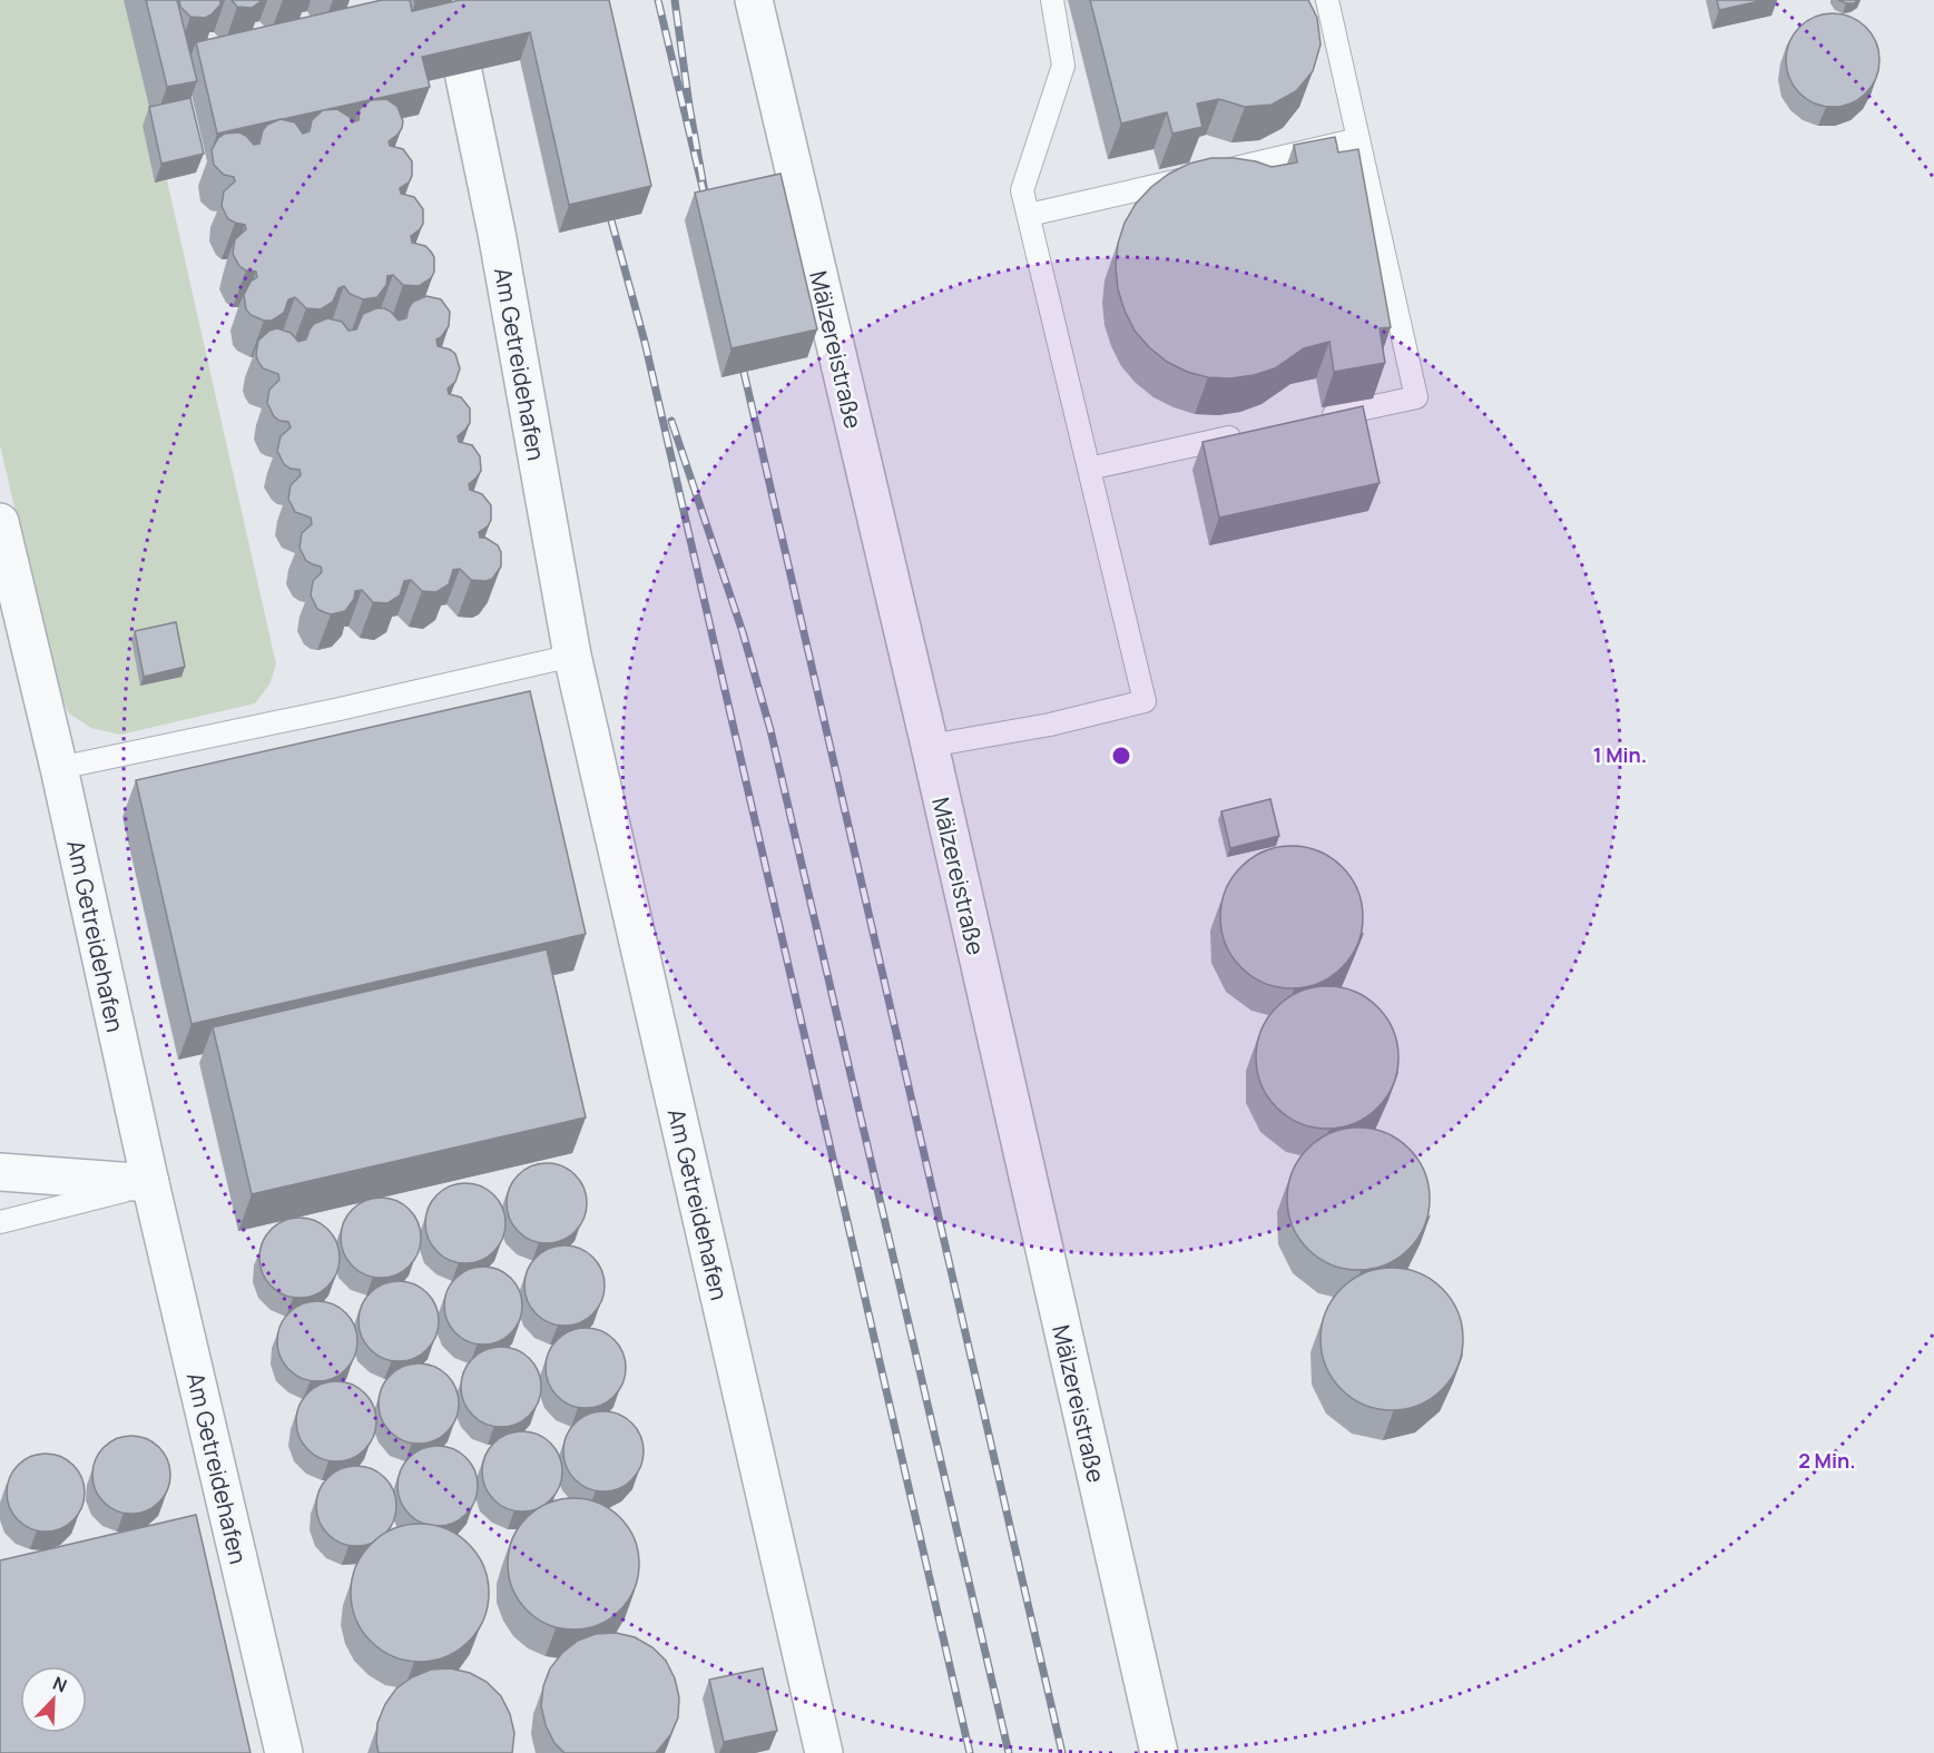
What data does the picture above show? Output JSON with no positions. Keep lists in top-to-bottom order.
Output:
{
  "streets": {
    "street": ["Mälzereistraße", "Am Getreidehafen"]
  },
  "north": "top right",
  "rings": ["1 Min.", "2 Min."]
}
